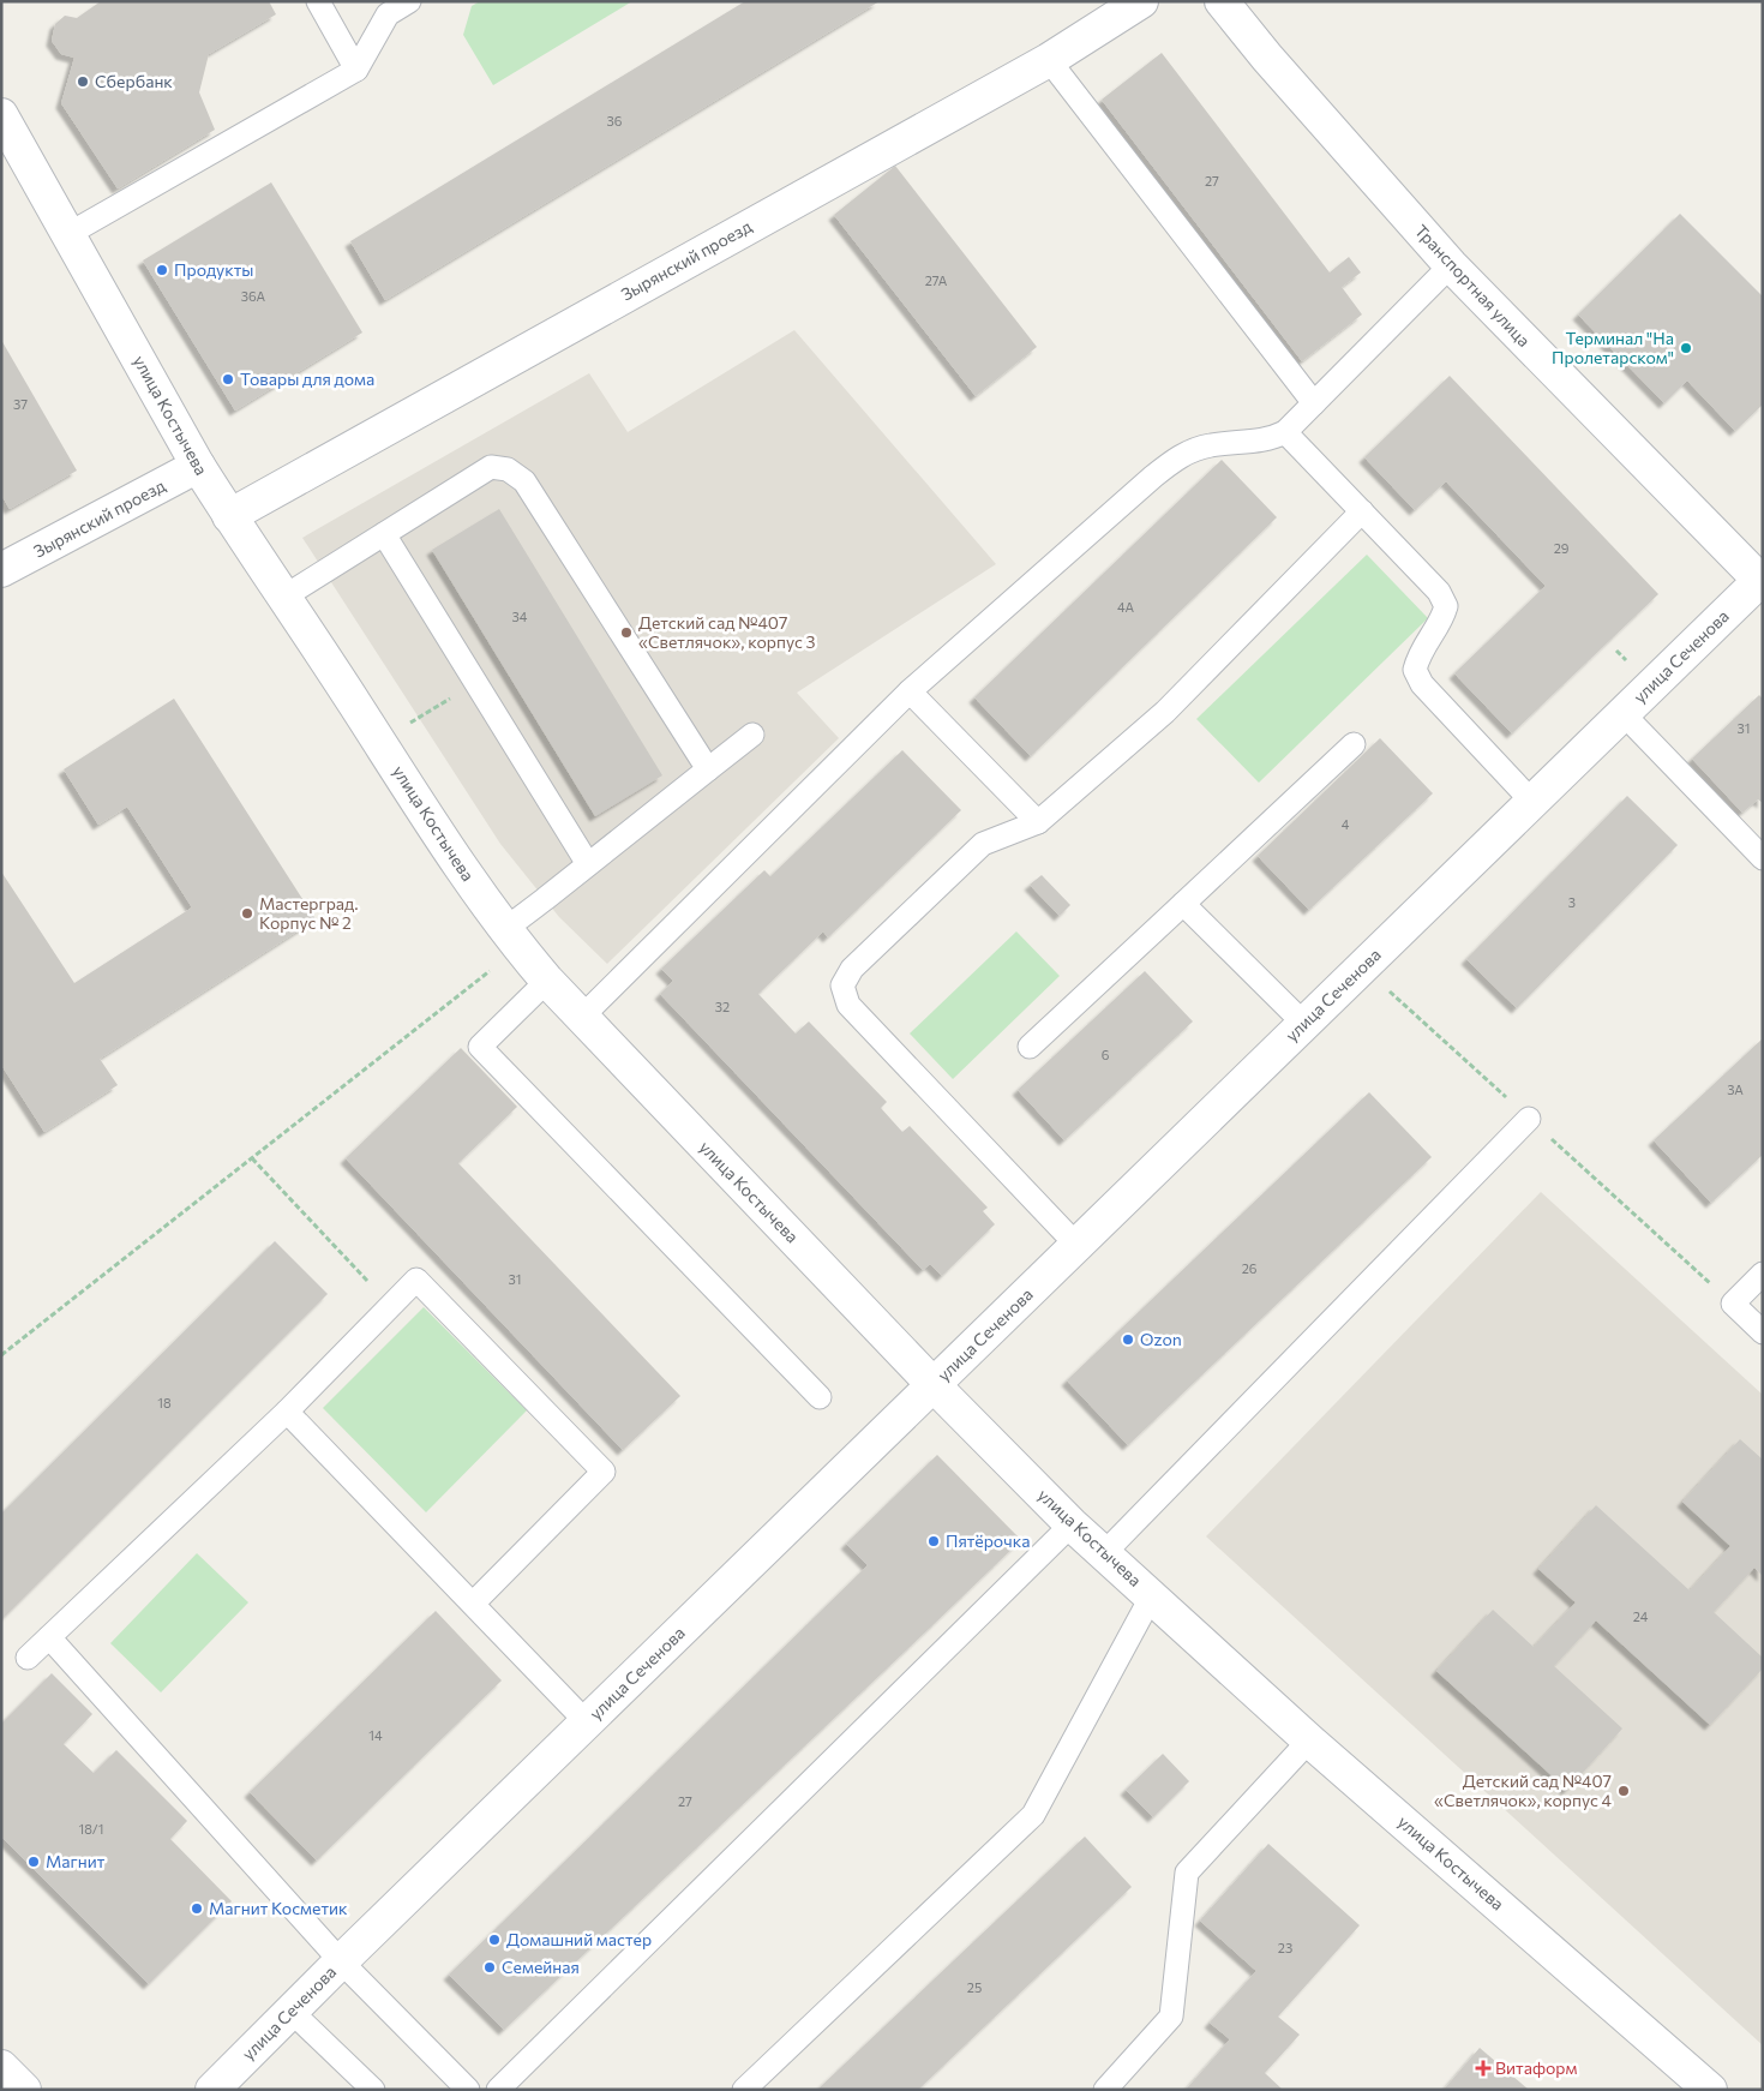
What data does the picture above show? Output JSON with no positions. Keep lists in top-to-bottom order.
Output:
{
  "streets": {
    "street": [
      "Зырянский проезд",
      "Транспортная улица",
      "улица Костычева",
      "улица Сеченова"
    ]
  },
  "crossings": [
    ["Зырянский проезд", "улица Костычева"],
    ["Транспортная улица", "улица Сеченова"],
    ["улица Костычева", "улица Сеченова"]
  ],
  "places": {
    "other": [
      "Сбербанк",
      "Продукты",
      "Терминал \"На Пролетарском\"",
      "Товары для дома",
      "Детский сад №407 «Светлячок», корпус 3",
      "Мастерград. Корпус № 2",
      "Ozon",
      "Пятёрочка",
      "Детский сад №407 «Светлячок», корпус 4",
      "Магнит",
      "Магнит Косметик",
      "Домашний мастер",
      "Семейная"
    ],
    "health": ["Витаформ"]
  },
  "house_numbers": [
    "36",
    "27",
    "27А",
    "36А",
    "37",
    "29",
    "4А",
    "34",
    "31",
    "4",
    "3",
    "32",
    "6",
    "3А",
    "26",
    "31",
    "18",
    "24",
    "14",
    "27",
    "18/1",
    "23",
    "25"
  ]
}
